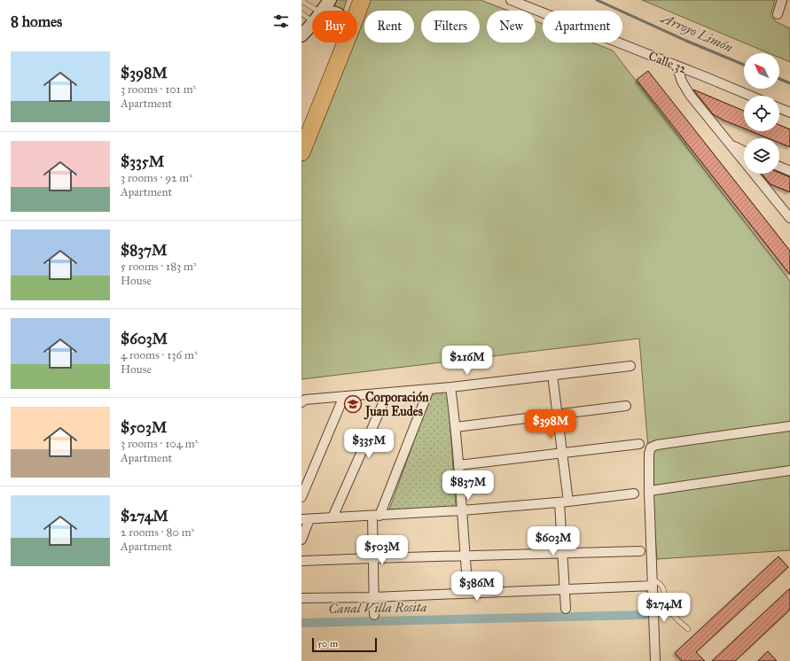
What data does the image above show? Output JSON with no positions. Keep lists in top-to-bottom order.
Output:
{
  "streets": {
    "street": ["Calle 32"]
  },
  "water": ["Arroyo Limón", "Canal Villa Rosita"],
  "places": {
    "school or university": ["Corporación Juan Eudes"]
  },
  "scale_bar": "50 m",
  "north": "top left",
  "page": {
    "heading": "8 homes",
    "chip": [
      "Buy",
      "Rent",
      "Filters",
      "New",
      "Apartment"
    ],
    "list": [
      {
        "name": "$398M",
        "note": "3 rooms · 101 m² · Apartment"
      },
      {
        "name": "$335M",
        "note": "3 rooms · 92 m² · Apartment"
      },
      {
        "name": "$837M",
        "note": "5 rooms · 183 m² · House"
      },
      {
        "name": "$603M",
        "note": "4 rooms · 136 m² · House"
      },
      {
        "name": "$503M",
        "note": "3 rooms · 104 m² · Apartment"
      },
      {
        "name": "$274M",
        "note": "2 rooms · 80 m² · Apartment"
      }
    ],
    "price": [
      "$216M",
      "$398M",
      "$335M",
      "$837M",
      "$603M",
      "$503M",
      "$386M",
      "$274M"
    ],
    "scale": "50 m"
  }
}
